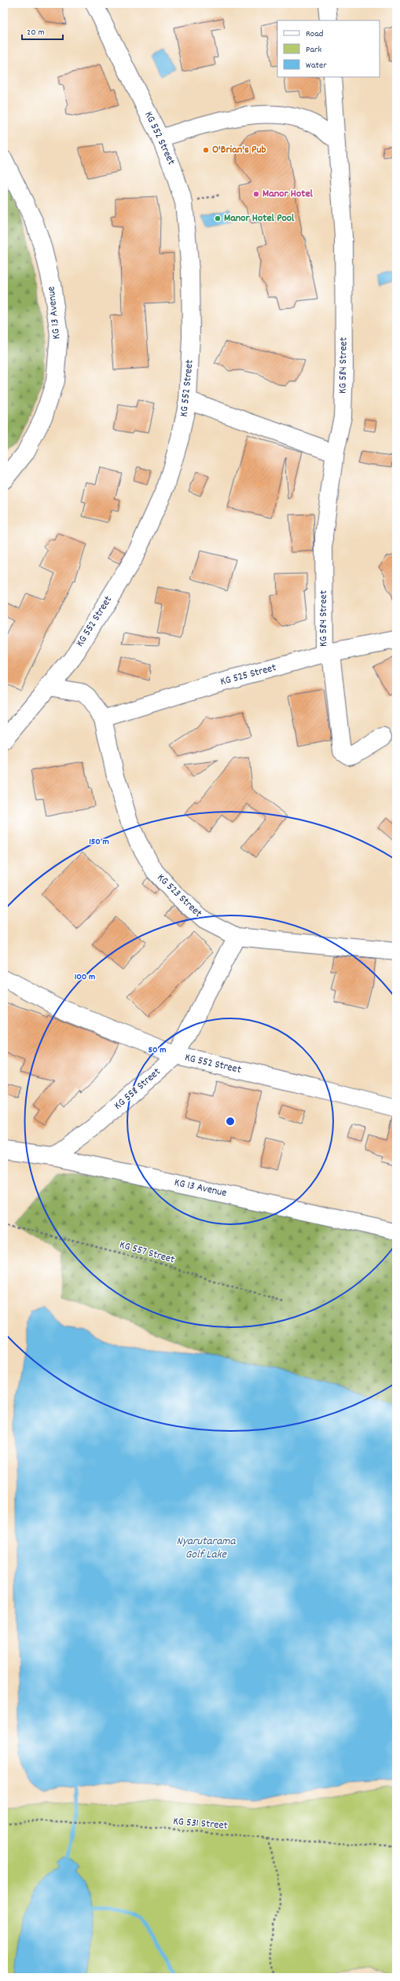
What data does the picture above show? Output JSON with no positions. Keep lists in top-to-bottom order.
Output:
{
  "streets": {
    "street": [
      "KG 552 Street",
      "KG 13 Avenue",
      "KG 584 Street",
      "KG 525 Street",
      "KG 523 Street",
      "KG 558 Street"
    ],
    "path": ["KG 557 Street", "KG 531 Street"]
  },
  "crossings": [
    ["KG 552 Street", "KG 523 Street"],
    ["KG 552 Street", "KG 558 Street"],
    ["KG 13 Avenue", "KG 558 Street"],
    ["KG 584 Street", "KG 525 Street"],
    ["KG 525 Street", "KG 523 Street"],
    ["KG 523 Street", "KG 558 Street"]
  ],
  "water": ["Nyarutarama Golf Lake"],
  "places": ["O'Brian's Pub", "Manor Hotel", "Manor Hotel Pool"],
  "legend": ["Road", "Park", "Water"],
  "scale_bar": "20 m",
  "rings": ["150 m", "100 m", "50 m"]
}
